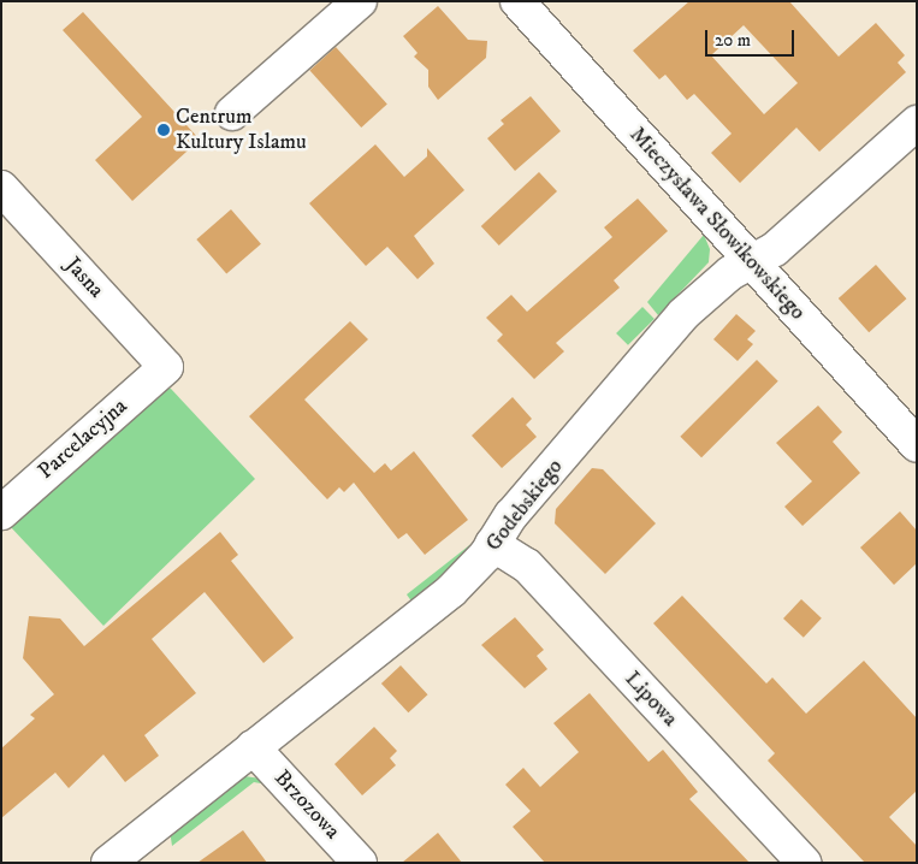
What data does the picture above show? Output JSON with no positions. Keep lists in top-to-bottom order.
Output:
{
  "streets": {
    "street": [
      "Mieczysława Słowikowskiego",
      "Jasna",
      "Parcelacyjna",
      "Godebskiego",
      "Lipowa",
      "Brzozowa"
    ]
  },
  "crossings": [
    ["Mieczysława Słowikowskiego", "Godebskiego"],
    ["Jasna", "Parcelacyjna"],
    ["Godebskiego", "Lipowa"],
    ["Godebskiego", "Brzozowa"]
  ],
  "places": ["Centrum Kultury Islamu"],
  "scale_bar": "20 m"
}
